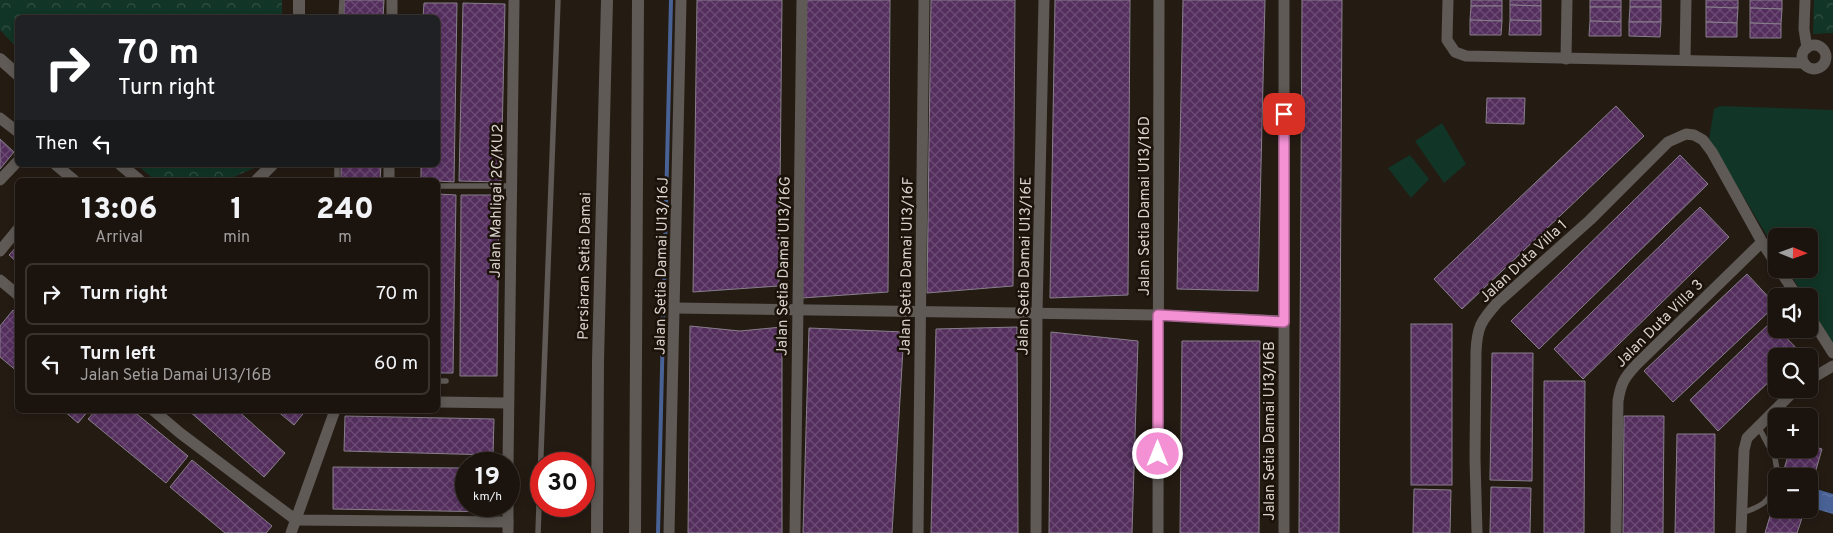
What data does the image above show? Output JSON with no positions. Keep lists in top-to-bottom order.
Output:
{
  "streets": {
    "street": [
      "Jalan Mahligai 2C/KU2",
      "Jalan Setia Damai U13/16D",
      "Jalan Duta Villa 1",
      "Persiaran Setia Damai",
      "Jalan Setia Damai U13/16J",
      "Jalan Setia Damai U13/16G",
      "Jalan Setia Damai U13/16F",
      "Jalan Setia Damai U13/16E",
      "Jalan Duta Villa 3",
      "Jalan Setia Damai U13/16B"
    ]
  },
  "crossings": [
    ["Jalan Duta Villa 1", "Jalan Duta Villa 3"]
  ],
  "north": "right",
  "page": {
    "turn": ["70 m", "Turn right"],
    "then": "Then",
    "eta": [
      "13:06",
      "Arrival",
      "1",
      "min",
      "240",
      "m"
    ],
    "map_buttons": ["+", "−"],
    "list": [
      {
        "name": "Turn right",
        "value": "70 m"
      },
      {
        "name": "Turn left",
        "note": "Jalan Setia Damai U13/16B",
        "value": "60 m"
      }
    ],
    "speed": "19 km/h",
    "limit": "30"
  }
}
